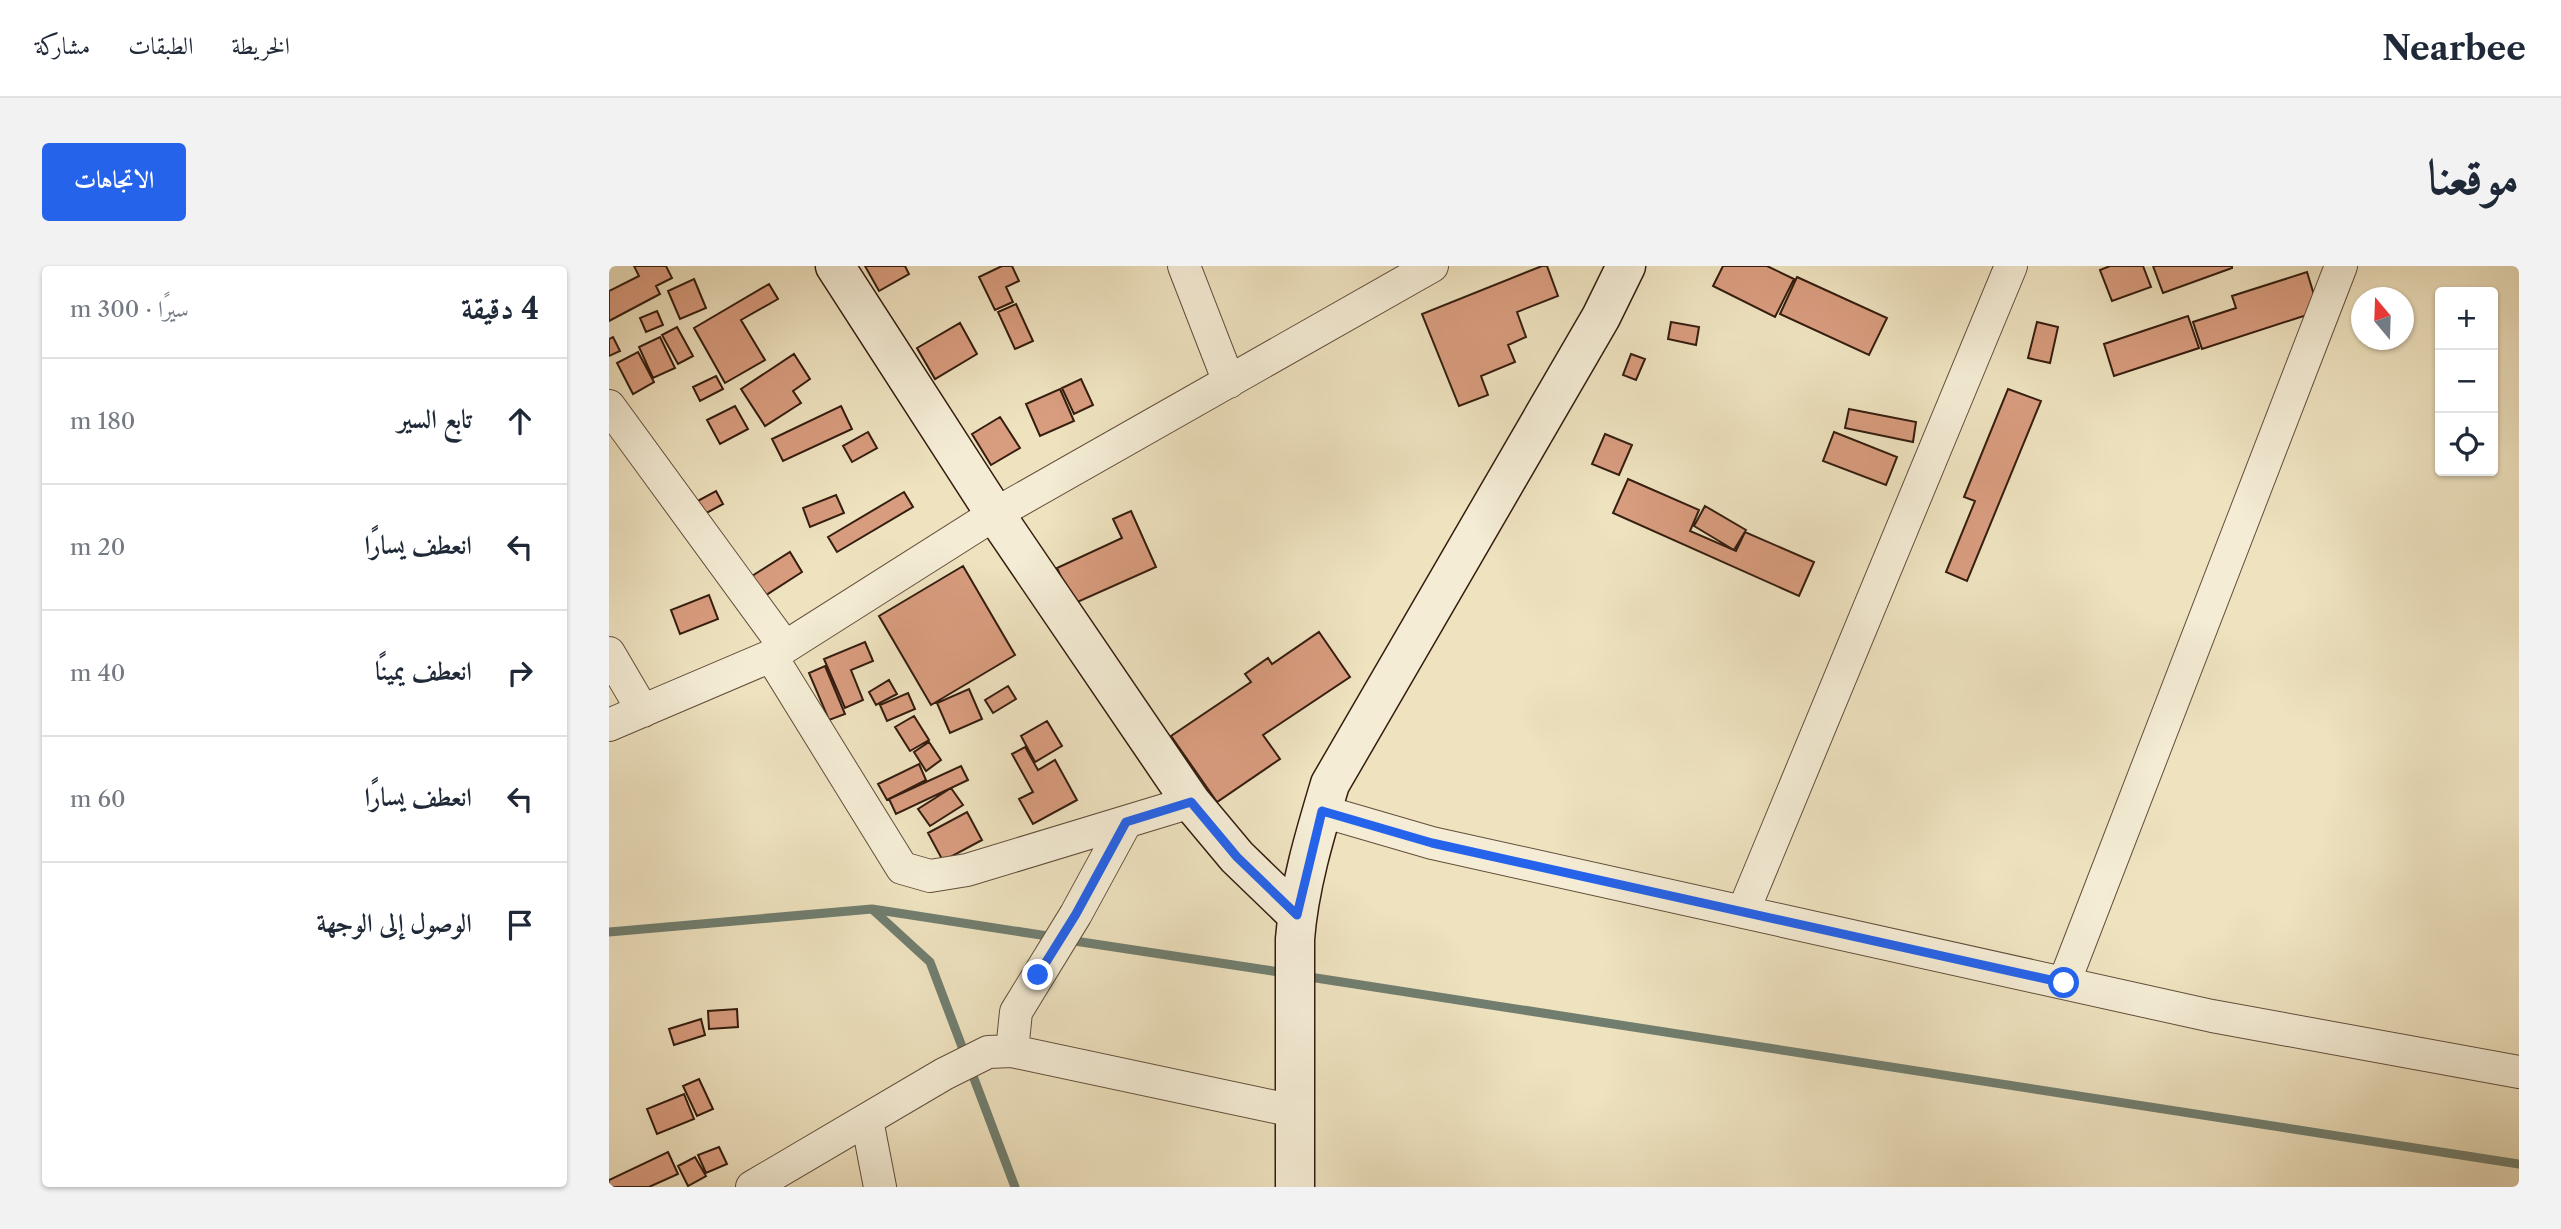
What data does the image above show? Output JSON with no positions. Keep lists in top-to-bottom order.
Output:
{
  "north": "top",
  "page": {
    "header": "Nearbee",
    "nav": ["الخريطة", "الطبقات", "مشاركة"],
    "title": "موقعنا",
    "buttons": "الاتجاهات",
    "heading": ["4 دقيقة", "سيرًا · 300 m"],
    "map_buttons": ["+", "−"],
    "list": [
      ["تابع السير", "180 m"],
      ["انعطف يسارًا", "20 m"],
      ["انعطف يمينًا", "40 m"],
      ["انعطف يسارًا", "60 m"],
      "الوصول إلى الوجهة"
    ]
  }
}
